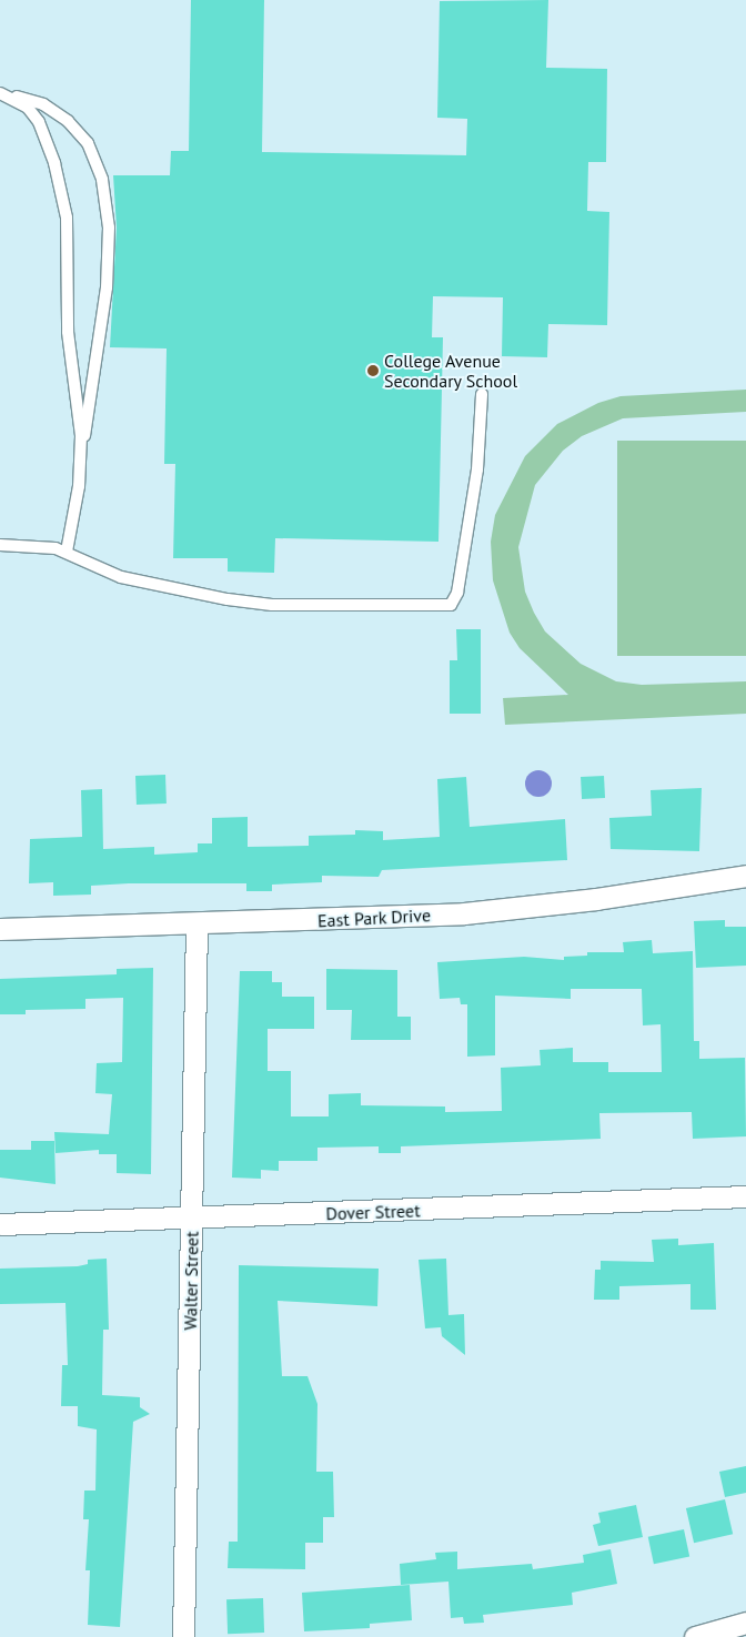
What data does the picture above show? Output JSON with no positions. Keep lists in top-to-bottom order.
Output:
{
  "streets": {
    "street": ["East Park Drive", "Dover Street", "Walter Street"]
  },
  "crossings": [
    ["East Park Drive", "Walter Street"],
    ["Dover Street", "Walter Street"]
  ],
  "places": ["College Avenue Secondary School"]
}
